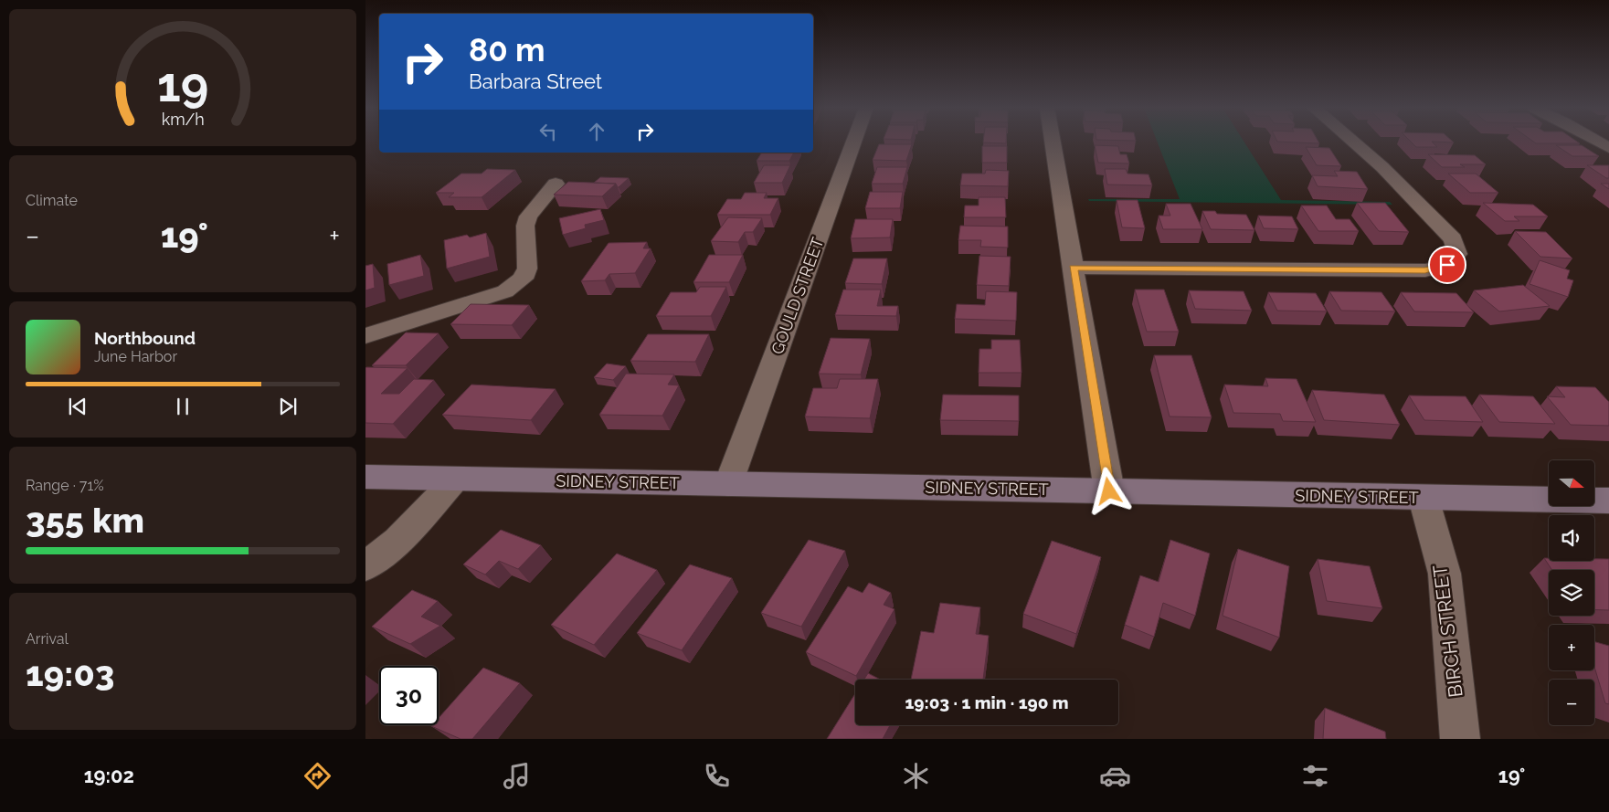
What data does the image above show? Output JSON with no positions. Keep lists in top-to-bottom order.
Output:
{
  "streets": {
    "main road": ["SIDNEY STREET"],
    "street": ["GOULD STREET", "BIRCH STREET"]
  },
  "crossings": [
    ["GOULD STREET", "SIDNEY STREET"],
    ["SIDNEY STREET", "BIRCH STREET"]
  ],
  "north": "right",
  "page": {
    "turn": ["80 m", "Barbara Street"],
    "tile": [
      "Climate",
      ["Range · 71%", "355 km"],
      ["Arrival", "19:03"]
    ],
    "heat": ["−", "19°", "+"],
    "song": ["Northbound", "June Harbor"],
    "map_buttons": ["+", "−"],
    "limit": "30",
    "trip": "19:03 · 1 min · 190 m",
    "tabs": ["19:02", "19°"],
    "gauge": ["19", "km/h"]
  }
}
